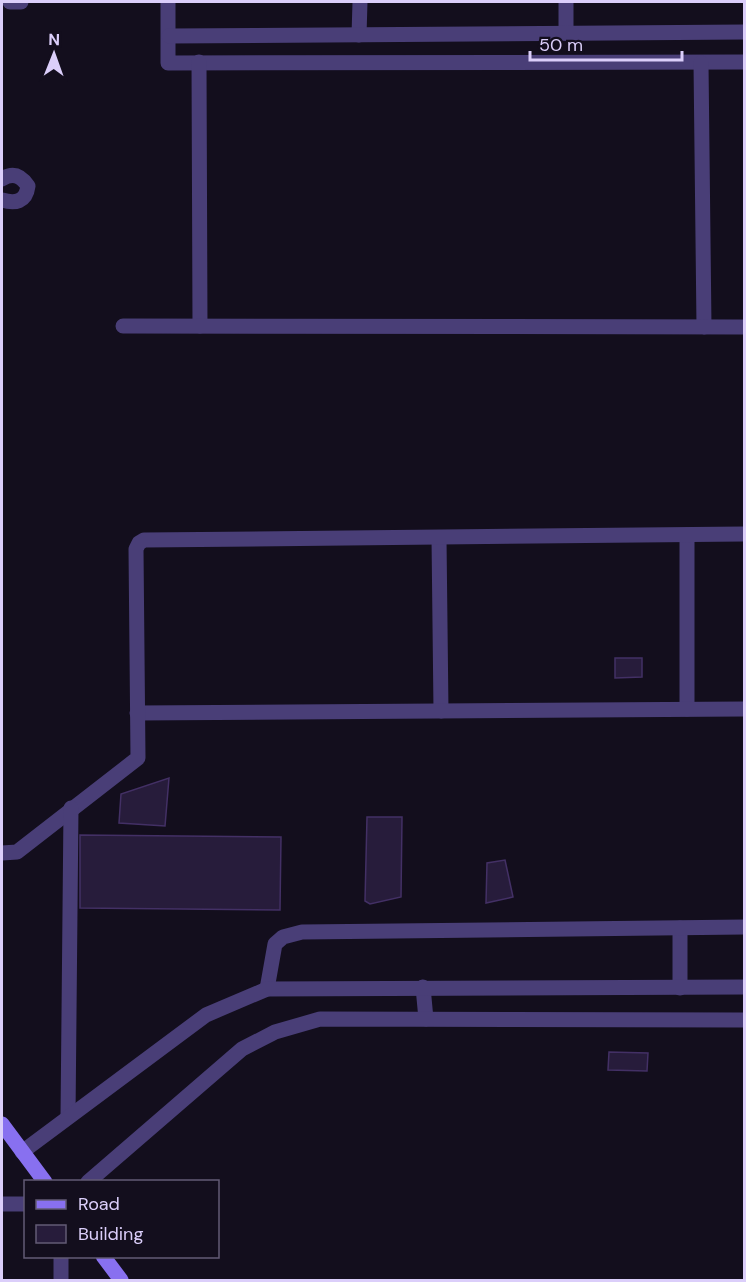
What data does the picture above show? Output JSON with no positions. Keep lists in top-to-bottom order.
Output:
{
  "legend": ["Road", "Building"],
  "scale_bar": "50 m",
  "north": "top"
}
